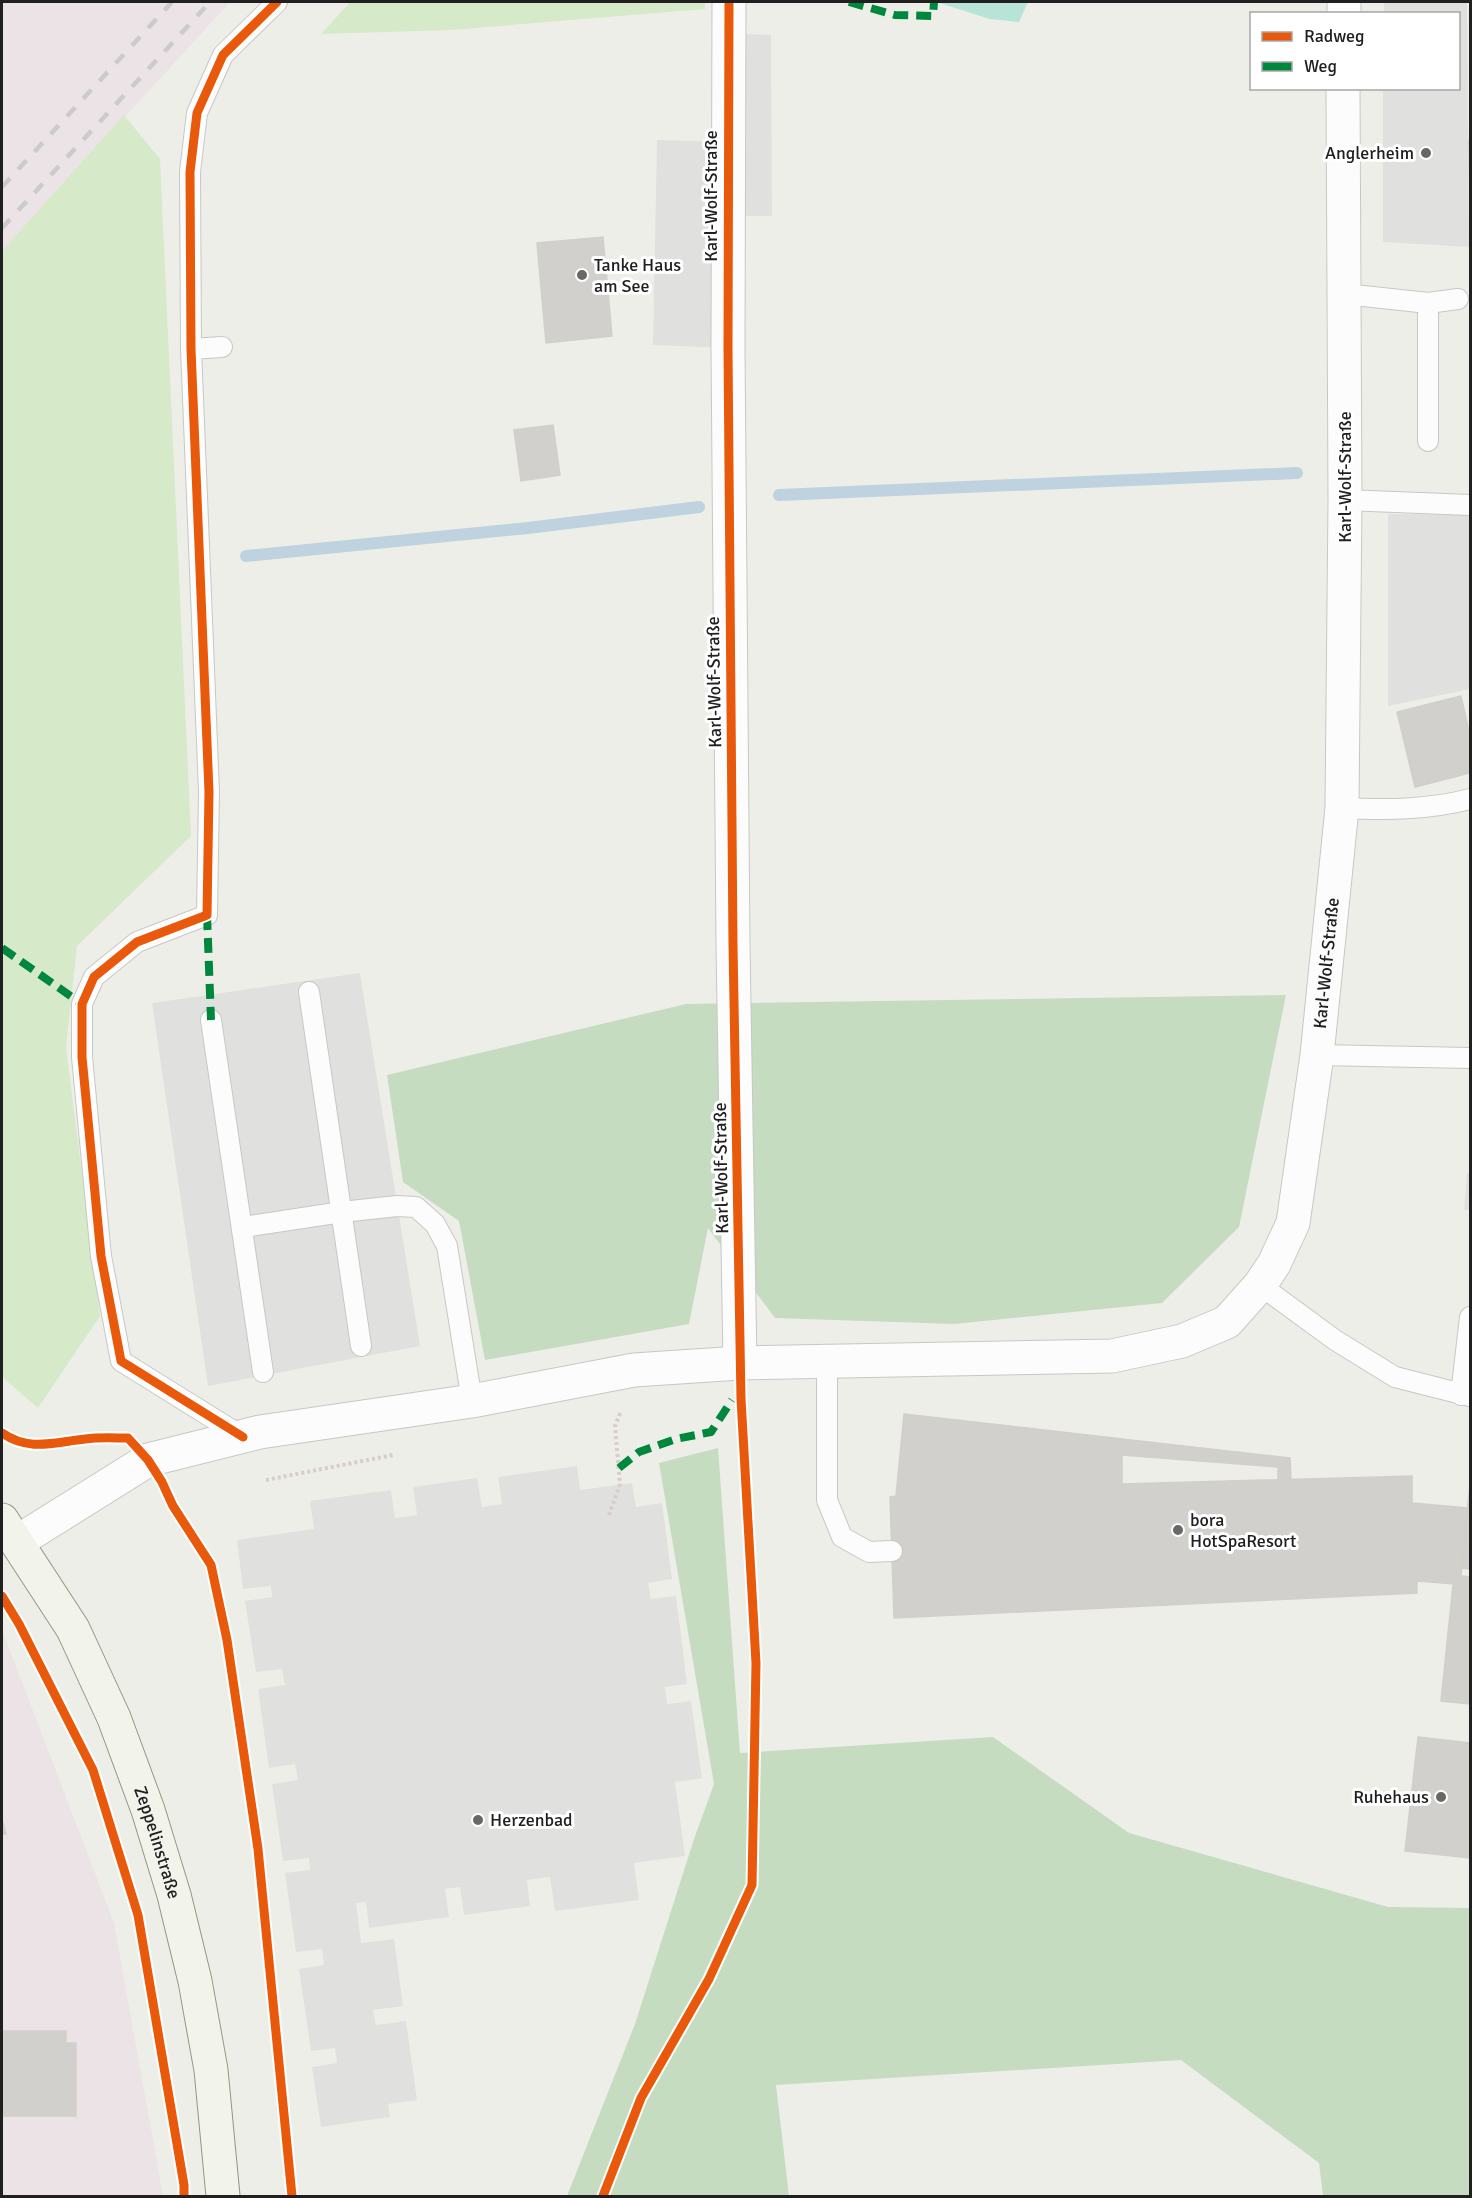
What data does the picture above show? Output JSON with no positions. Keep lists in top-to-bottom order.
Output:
{
  "streets": {
    "main road": ["Zeppelinstraße"],
    "street": ["Karl-Wolf-Straße"]
  },
  "crossings": [
    ["Karl-Wolf-Straße", "Zeppelinstraße"]
  ],
  "places": [
    "Anglerheim",
    "Tanke Haus am See",
    "bora HotSpaResort",
    "Ruhehaus",
    "Herzenbad"
  ],
  "legend": ["Radweg", "Weg"]
}
